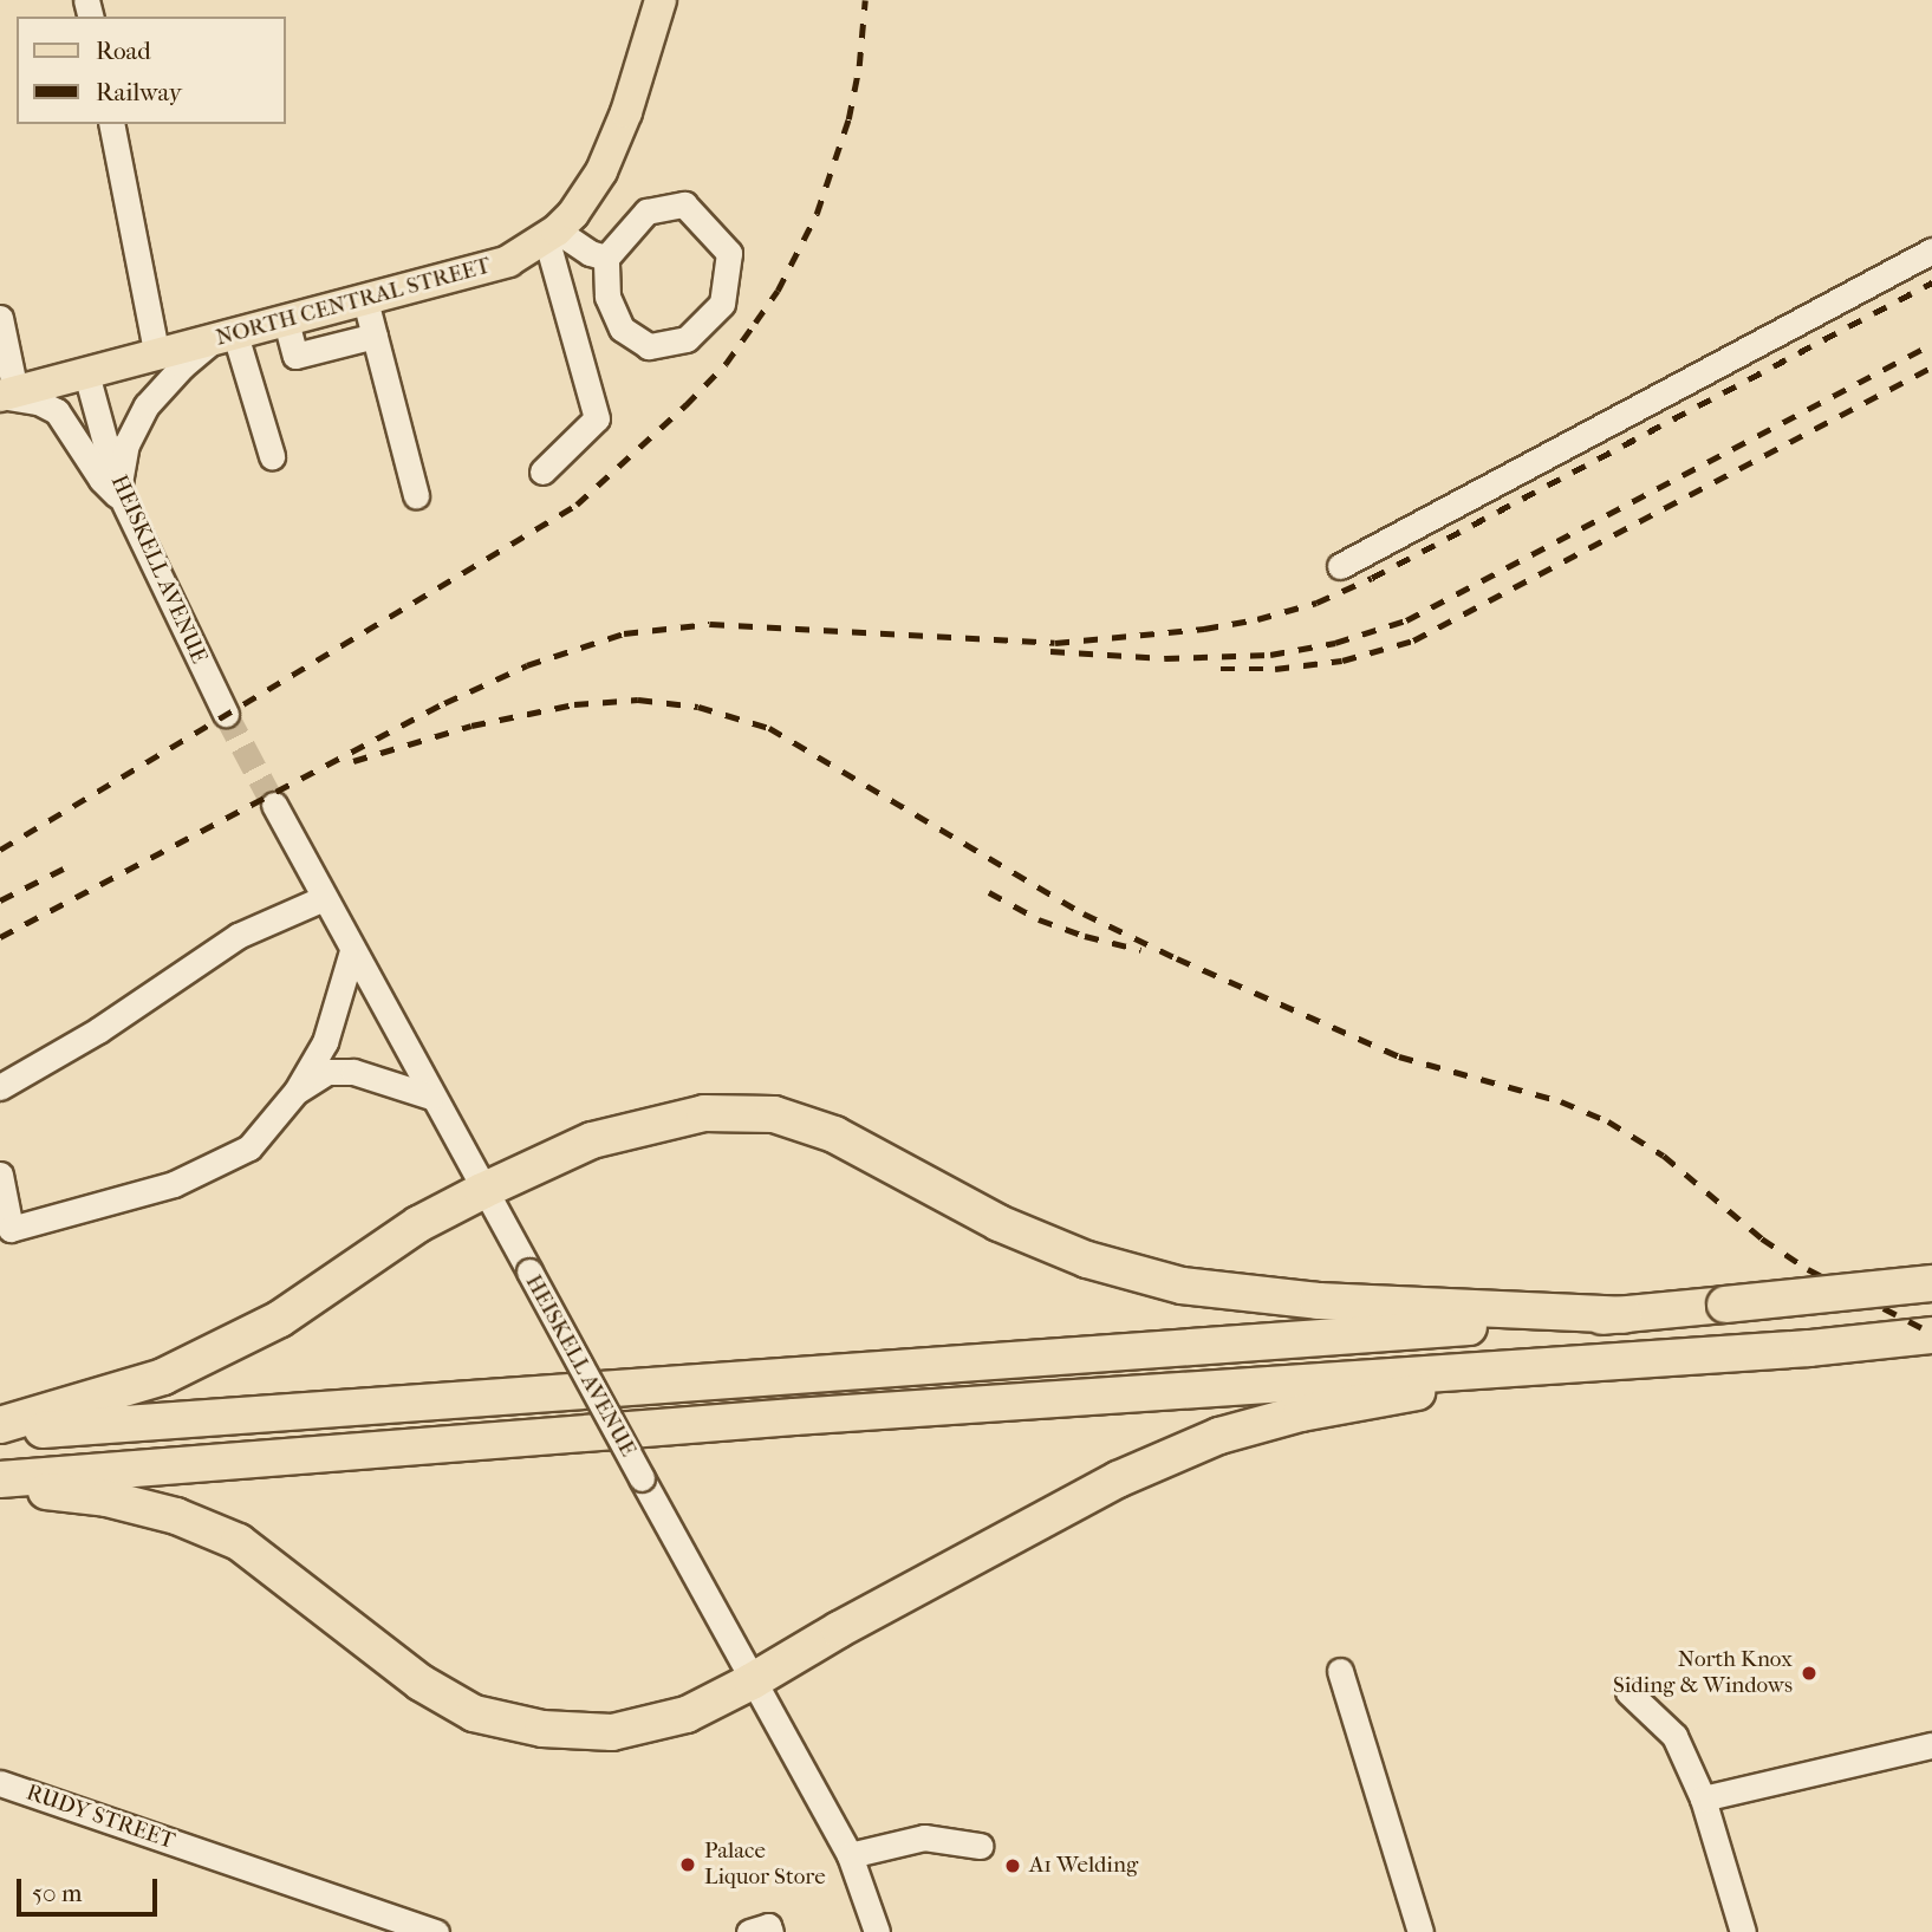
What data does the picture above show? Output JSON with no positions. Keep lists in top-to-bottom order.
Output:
{
  "streets": {
    "main road": ["NORTH CENTRAL STREET"],
    "street": ["HEISKELL AVENUE", "RUDY STREET"]
  },
  "crossings": [
    ["NORTH CENTRAL STREET", "HEISKELL AVENUE"]
  ],
  "places": ["North Knox Siding & Windows", "Palace Liquor Store", "A1 Welding"],
  "legend": ["Road", "Railway"],
  "scale_bar": "50 m"
}
